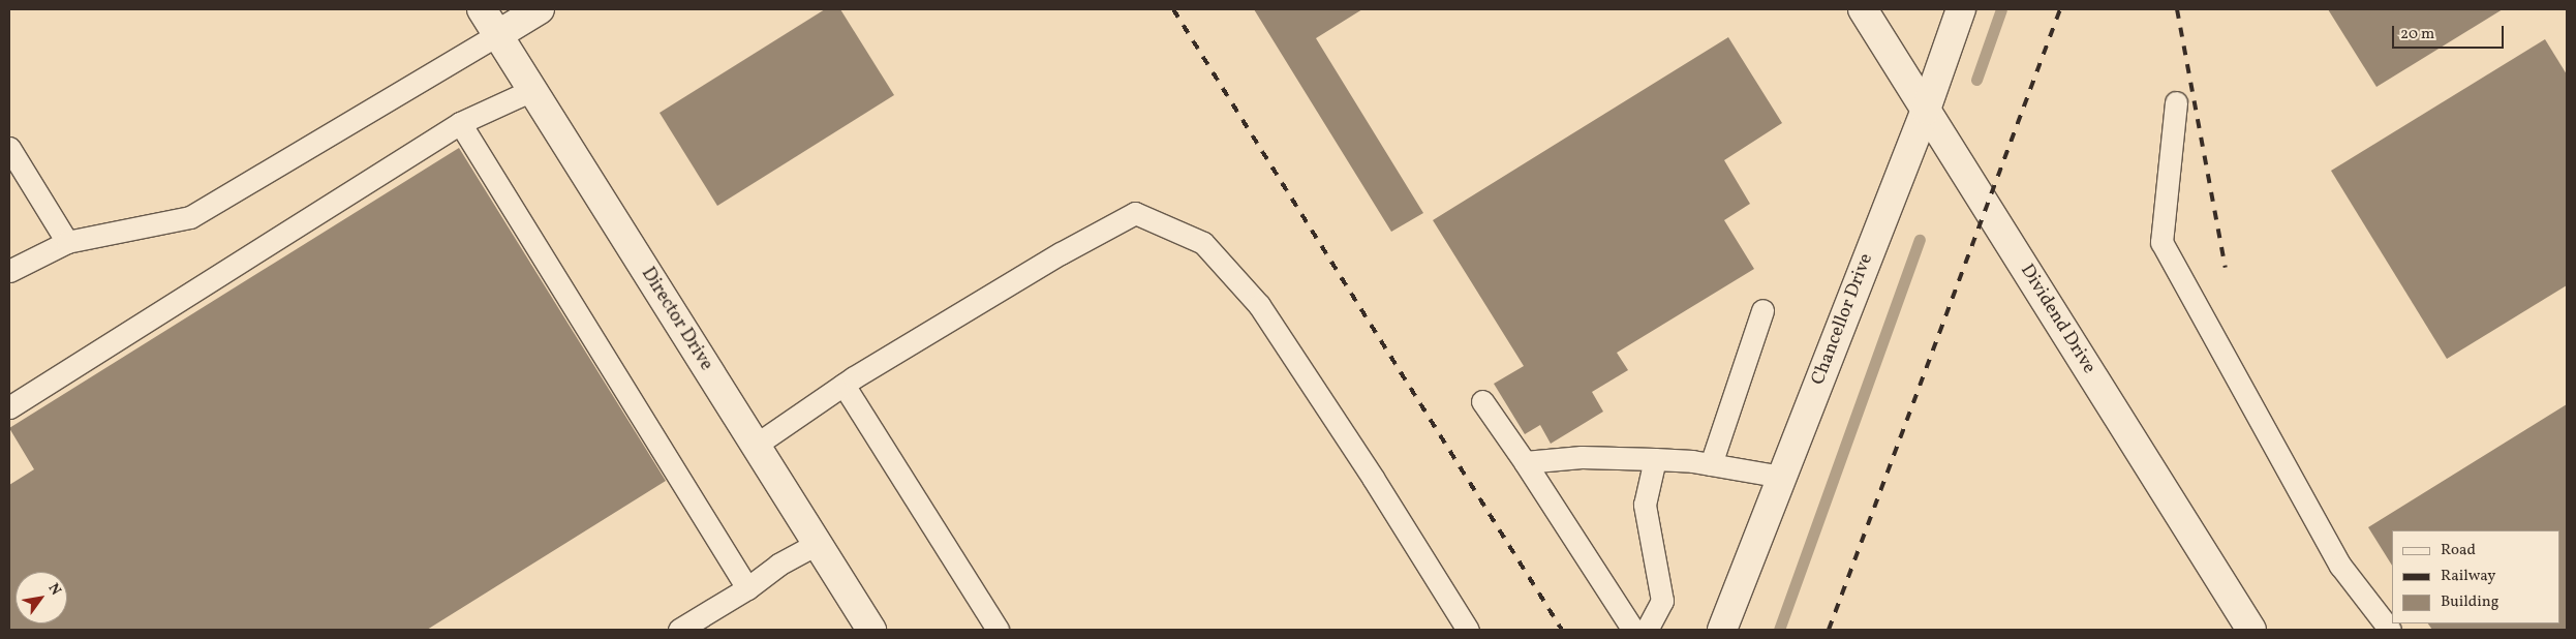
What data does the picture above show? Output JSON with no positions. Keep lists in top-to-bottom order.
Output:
{
  "streets": {
    "street": ["Director Drive", "Chancellor Drive", "Dividend Drive"]
  },
  "crossings": [
    ["Chancellor Drive", "Dividend Drive"]
  ],
  "legend": ["Road", "Railway", "Building"],
  "scale_bar": "20 m",
  "north": "top right"
}
